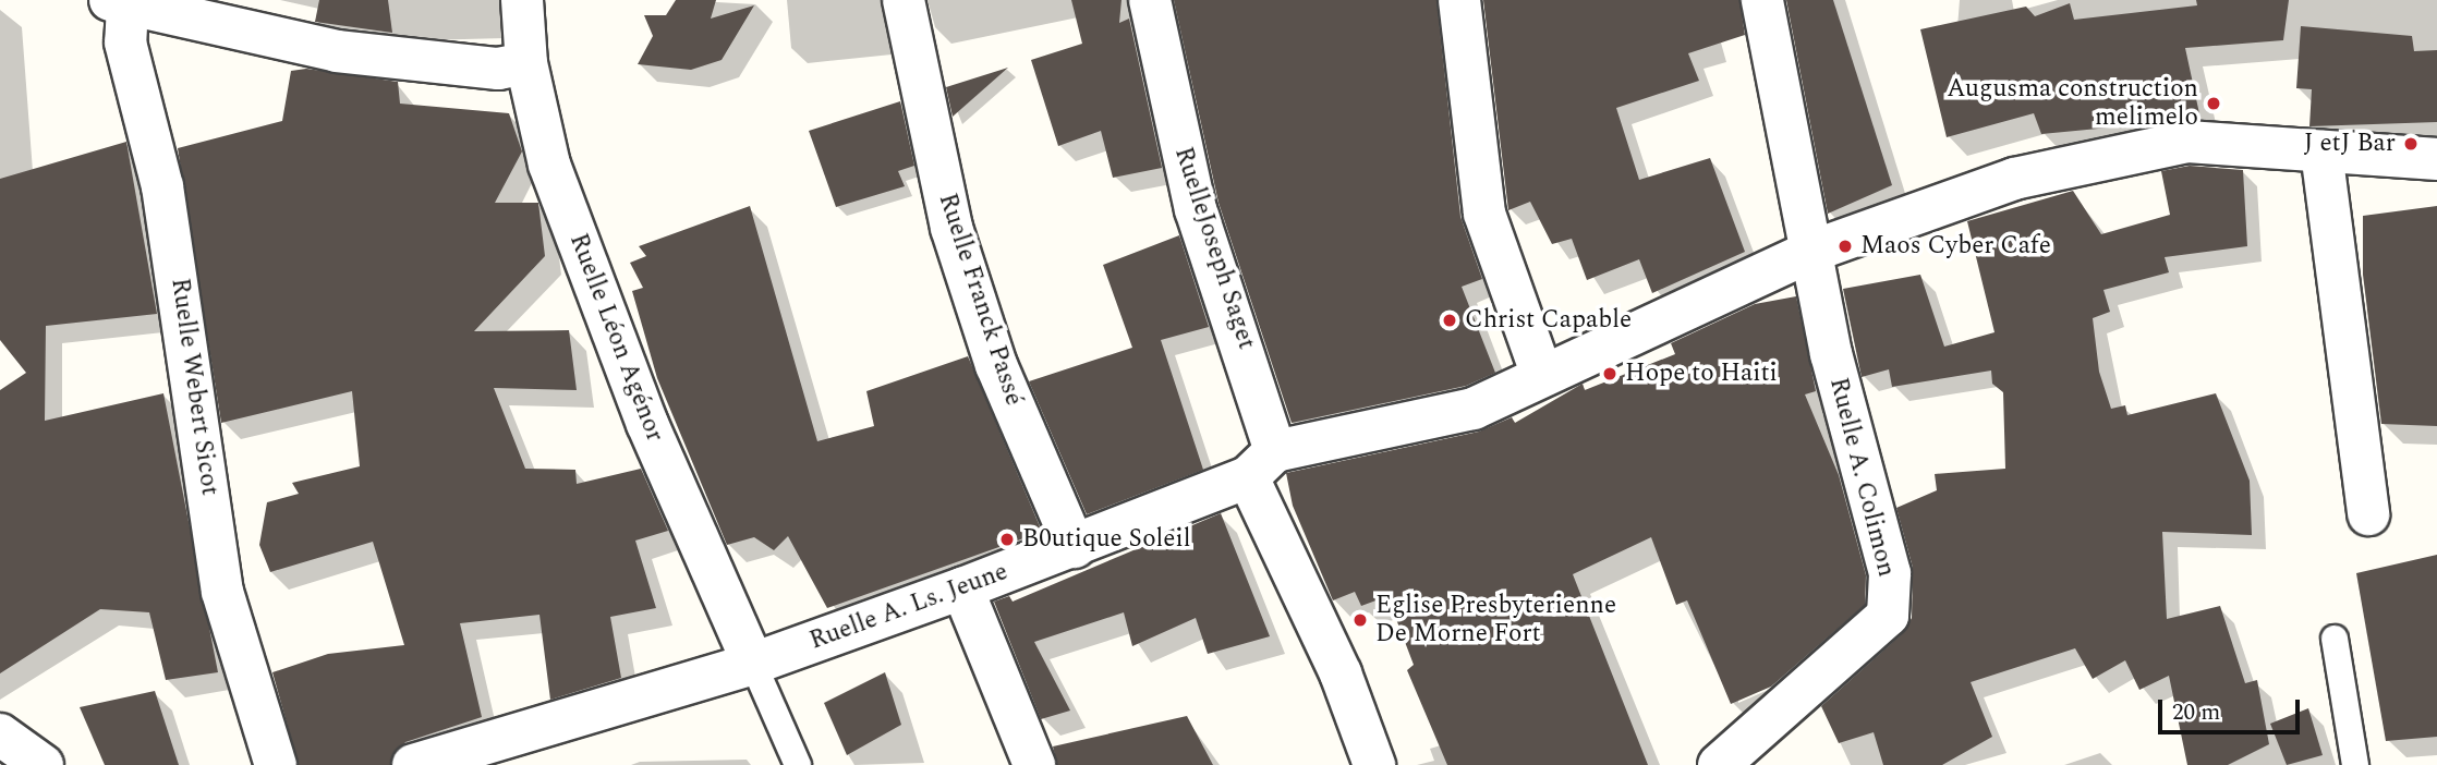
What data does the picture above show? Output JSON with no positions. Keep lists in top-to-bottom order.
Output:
{
  "streets": {
    "street": [
      "RuelleJoseph Saget",
      "Ruelle Franck Passé",
      "Ruelle Léon Agénor",
      "Ruelle Webert Sicot",
      "Ruelle A. Colimon",
      "Ruelle A. Ls. Jeune"
    ]
  },
  "crossings": [
    ["RuelleJoseph Saget", "Ruelle A. Ls. Jeune"],
    ["Ruelle Franck Passé", "Ruelle A. Ls. Jeune"],
    ["Ruelle Léon Agénor", "Ruelle A. Ls. Jeune"],
    ["Ruelle A. Colimon", "Ruelle A. Ls. Jeune"]
  ],
  "places": [
    "Augusma construction melimelo",
    "J etJ Bar",
    "Maos Cyber Cafe",
    "Christ Capable",
    "Hope to Haiti",
    "B0utique Soleil",
    "Eglise Presbyterienne De Morne Fort"
  ],
  "scale_bar": "20 m"
}
